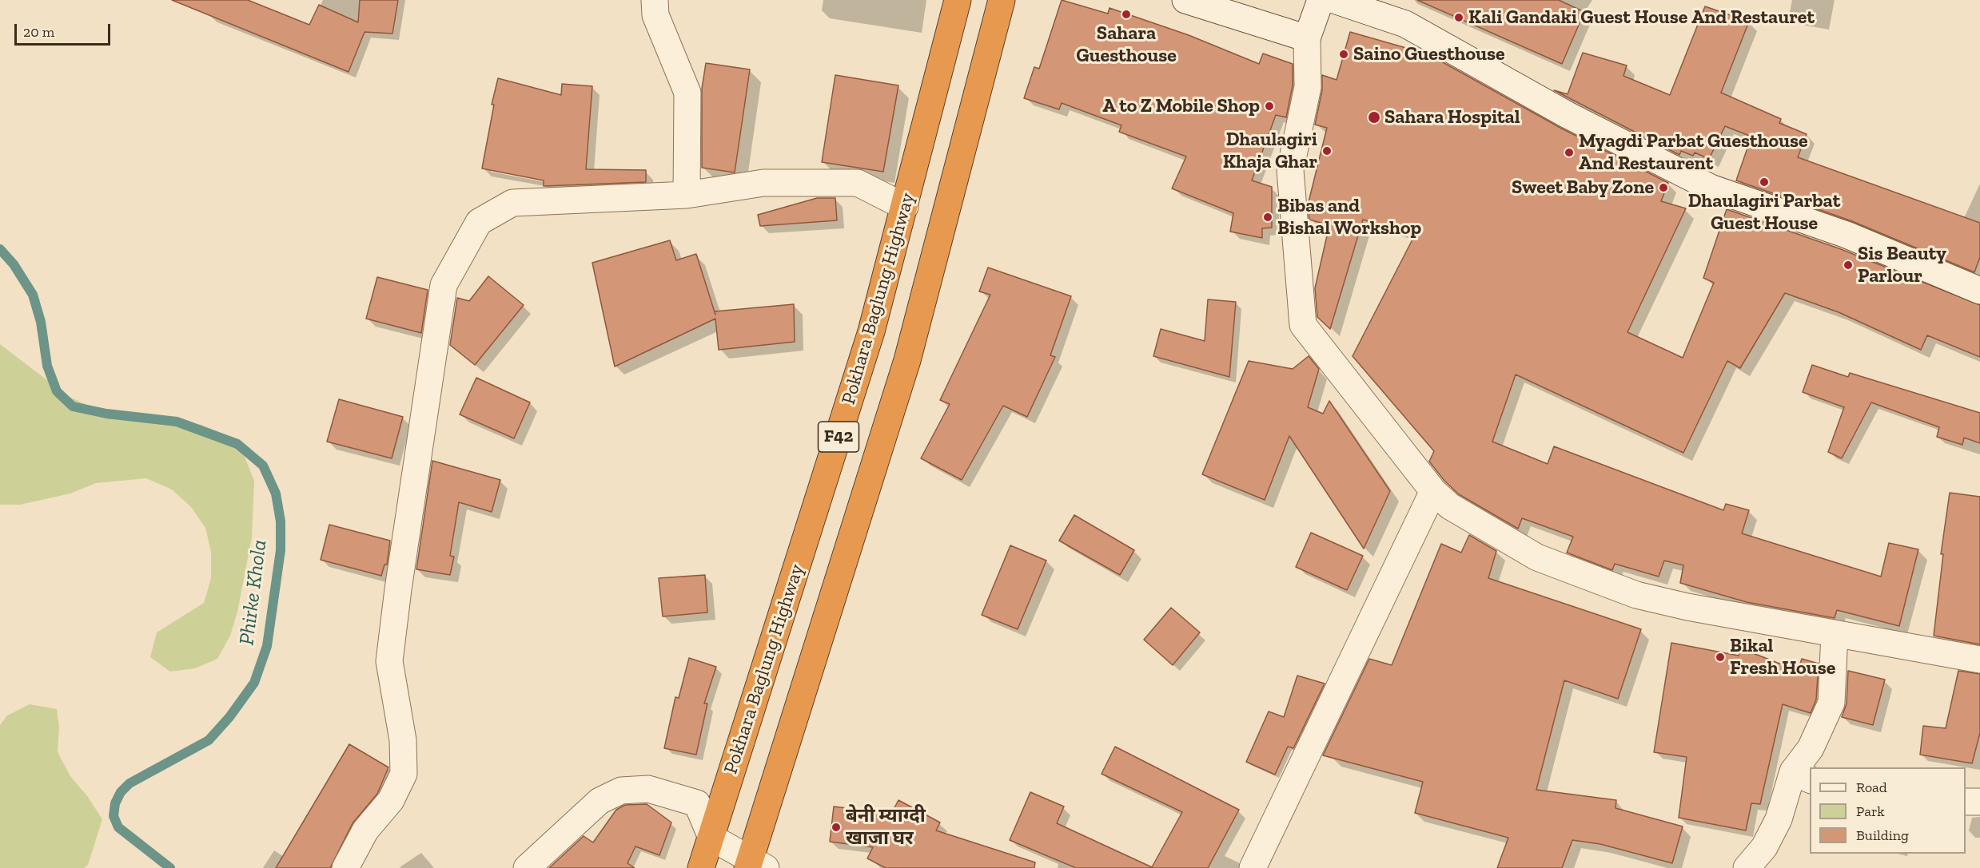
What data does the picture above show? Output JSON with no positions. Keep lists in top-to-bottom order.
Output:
{
  "streets": {
    "highway": ["Pokhara Baglung Highway", "F42"]
  },
  "water": ["Phirke Khola"],
  "places": [
    "Sahara Guesthouse",
    "Kali Gandaki Guest House And Restauret",
    "Saino Guesthouse",
    "A to Z Mobile Shop",
    "Sahara Hospital",
    "Dhaulagiri Khaja Ghar",
    "Myagdi Parbat Guesthouse And Restaurent",
    "Dhaulagiri Parbat Guest House",
    "Sweet Baby Zone",
    "Bibas and Bishal Workshop",
    "Sis Beauty Parlour",
    "Bikal Fresh House",
    "बेनी म्याग्दी खाजा घर"
  ],
  "legend": ["Road", "Park", "Building"],
  "scale_bar": "20 m"
}
